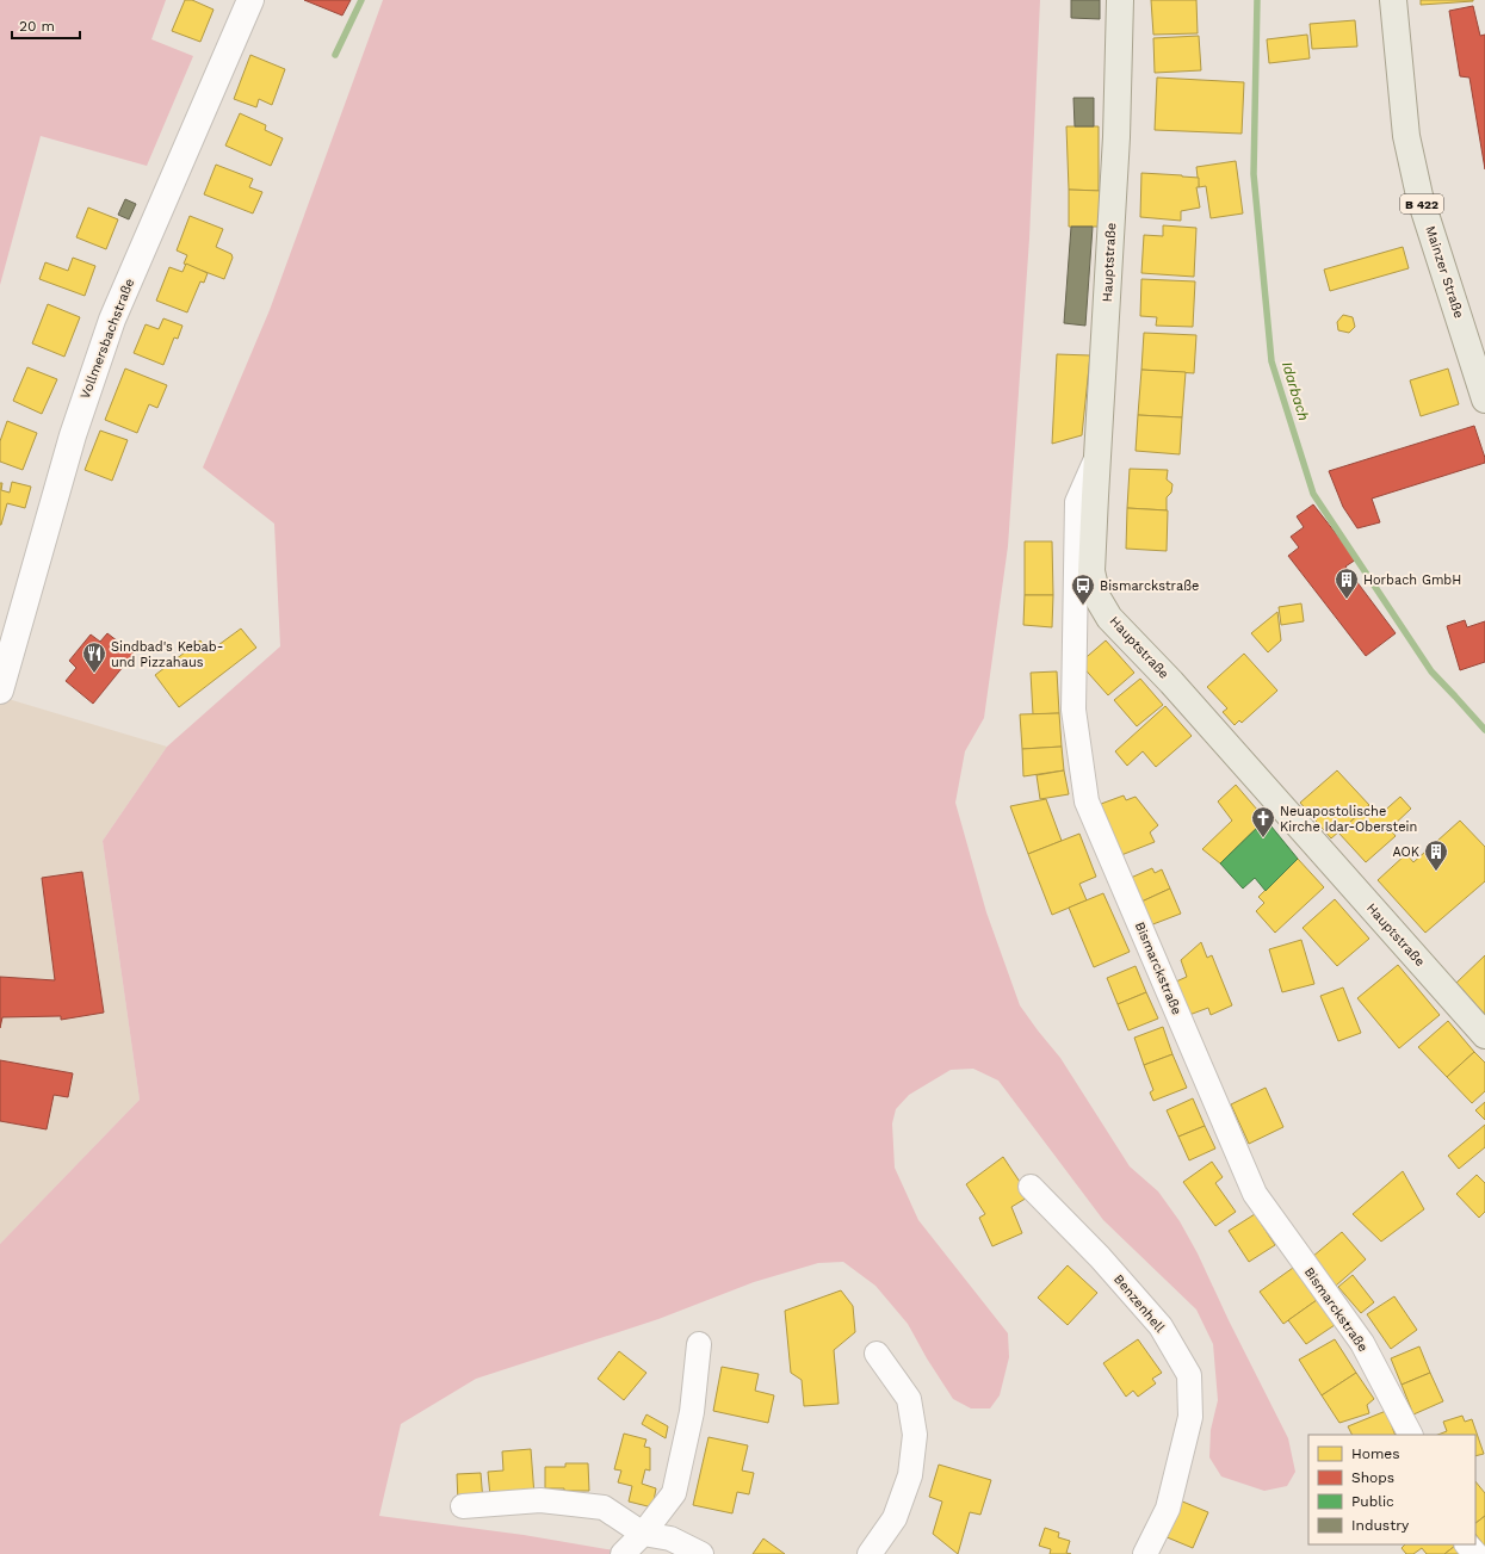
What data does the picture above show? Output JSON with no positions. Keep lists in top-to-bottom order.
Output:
{
  "streets": {
    "main road": [
      "B 422",
      "Hauptstraße",
      "Mainzer Straße",
      "Vollmersbachstraße"
    ],
    "street": ["Bismarckstraße", "Benzenhell"]
  },
  "crossings": [
    ["Hauptstraße", "Bismarckstraße"]
  ],
  "water": ["Idarbach"],
  "places": {
    "building": ["Horbach GmbH", "AOK"],
    "bus stop": ["Bismarckstraße"],
    "restaurant": ["Sindbad's Kebab- und Pizzahaus"],
    "church": ["Neuapostolische Kirche Idar-Oberstein"]
  },
  "legend": [
    "Homes",
    "Shops",
    "Public",
    "Industry"
  ],
  "scale_bar": "20 m"
}
